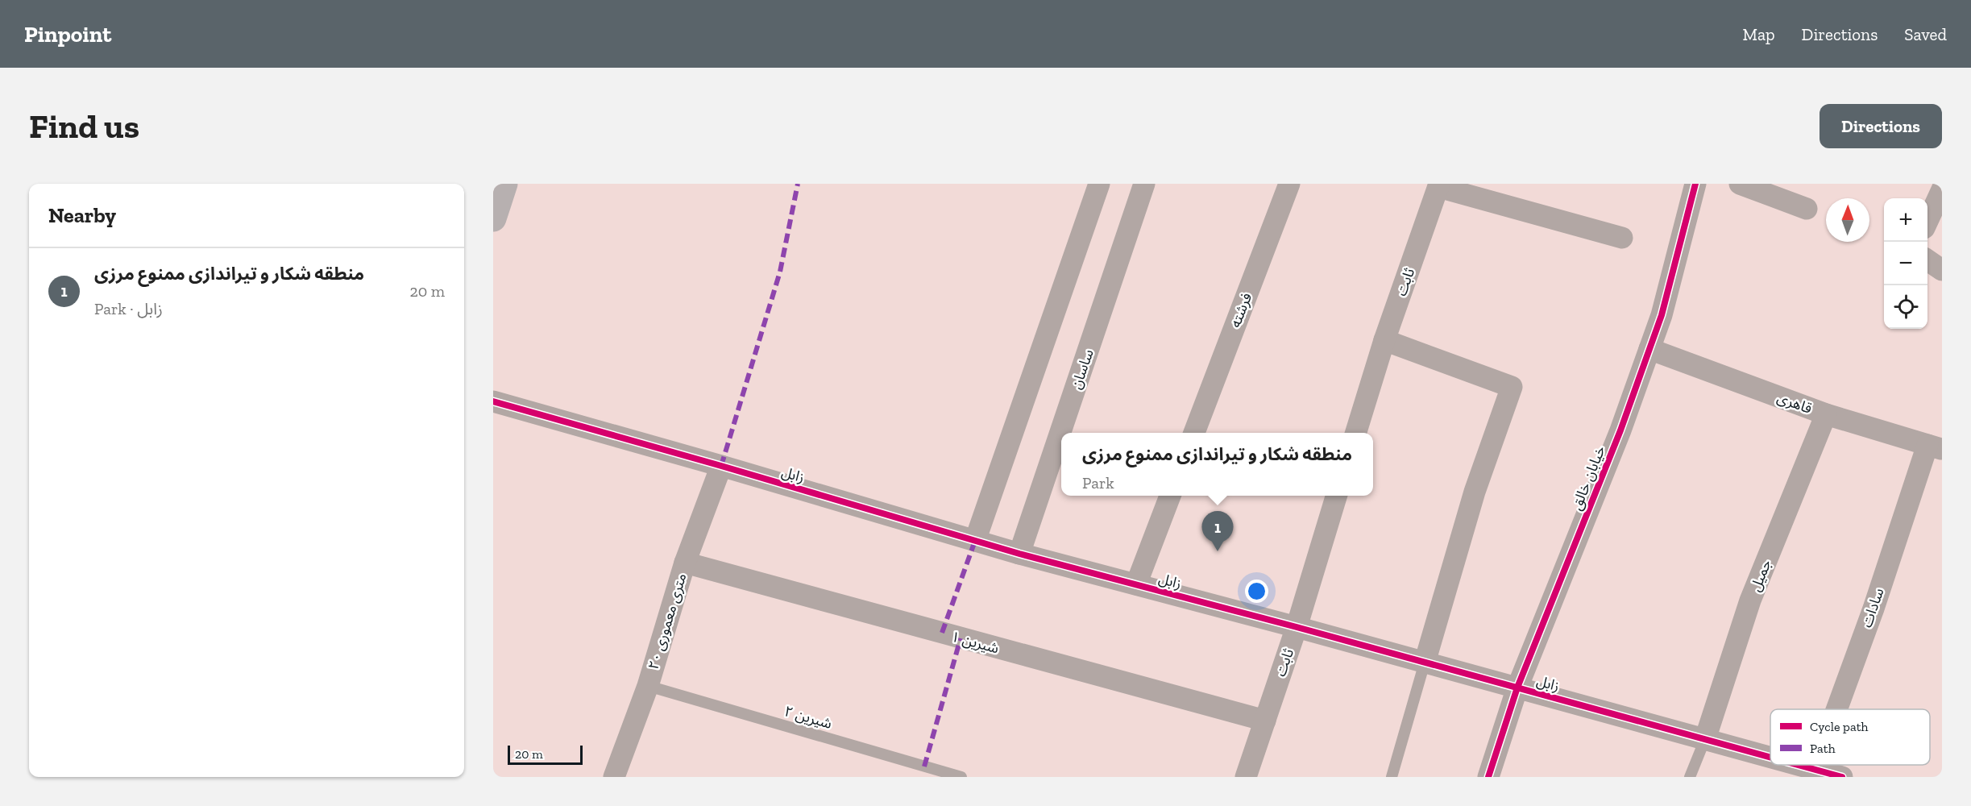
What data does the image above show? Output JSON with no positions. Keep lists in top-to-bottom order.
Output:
{
  "streets": {
    "street": [
      "ثابت",
      "فرشته",
      "ساسان",
      "قاهری",
      "زابل",
      "خیابان خالق",
      "جمیل",
      "سادات",
      "۲۰ متری معموری",
      "شیرین ۱"
    ],
    "lane": ["شیرین ۲"]
  },
  "crossings": [
    ["ثابت", "زابل"],
    ["ثابت", "شیرین ۱"],
    ["ساسان", "زابل"],
    ["قاهری", "خیابان خالق"],
    ["قاهری", "جمیل"],
    ["قاهری", "سادات"],
    ["زابل", "خیابان خالق"],
    ["زابل", "جمیل"],
    ["زابل", "سادات"],
    ["زابل", "۲۰ متری معموری"],
    ["۲۰ متری معموری", "شیرین ۱"],
    ["۲۰ متری معموری", "شیرین ۲"]
  ],
  "legend": ["Cycle path", "Path"],
  "scale_bar": "20 m",
  "north": "top",
  "page": {
    "header": "Pinpoint",
    "nav": ["Map", "Directions", "Saved"],
    "buttons": "Directions",
    "title": "Find us",
    "heading": "Nearby",
    "map_buttons": ["+", "−"],
    "list": [
      {
        "mark": "1",
        "name": "منطقه شکار و تیراندازی ممنوع مرزی",
        "note": "Park · زابل",
        "value": "20 m"
      }
    ],
    "popup": ["منطقه شکار و تیراندازی ممنوع مرزی", "Park"],
    "pins": "1",
    "scale": "20 m"
  }
}
